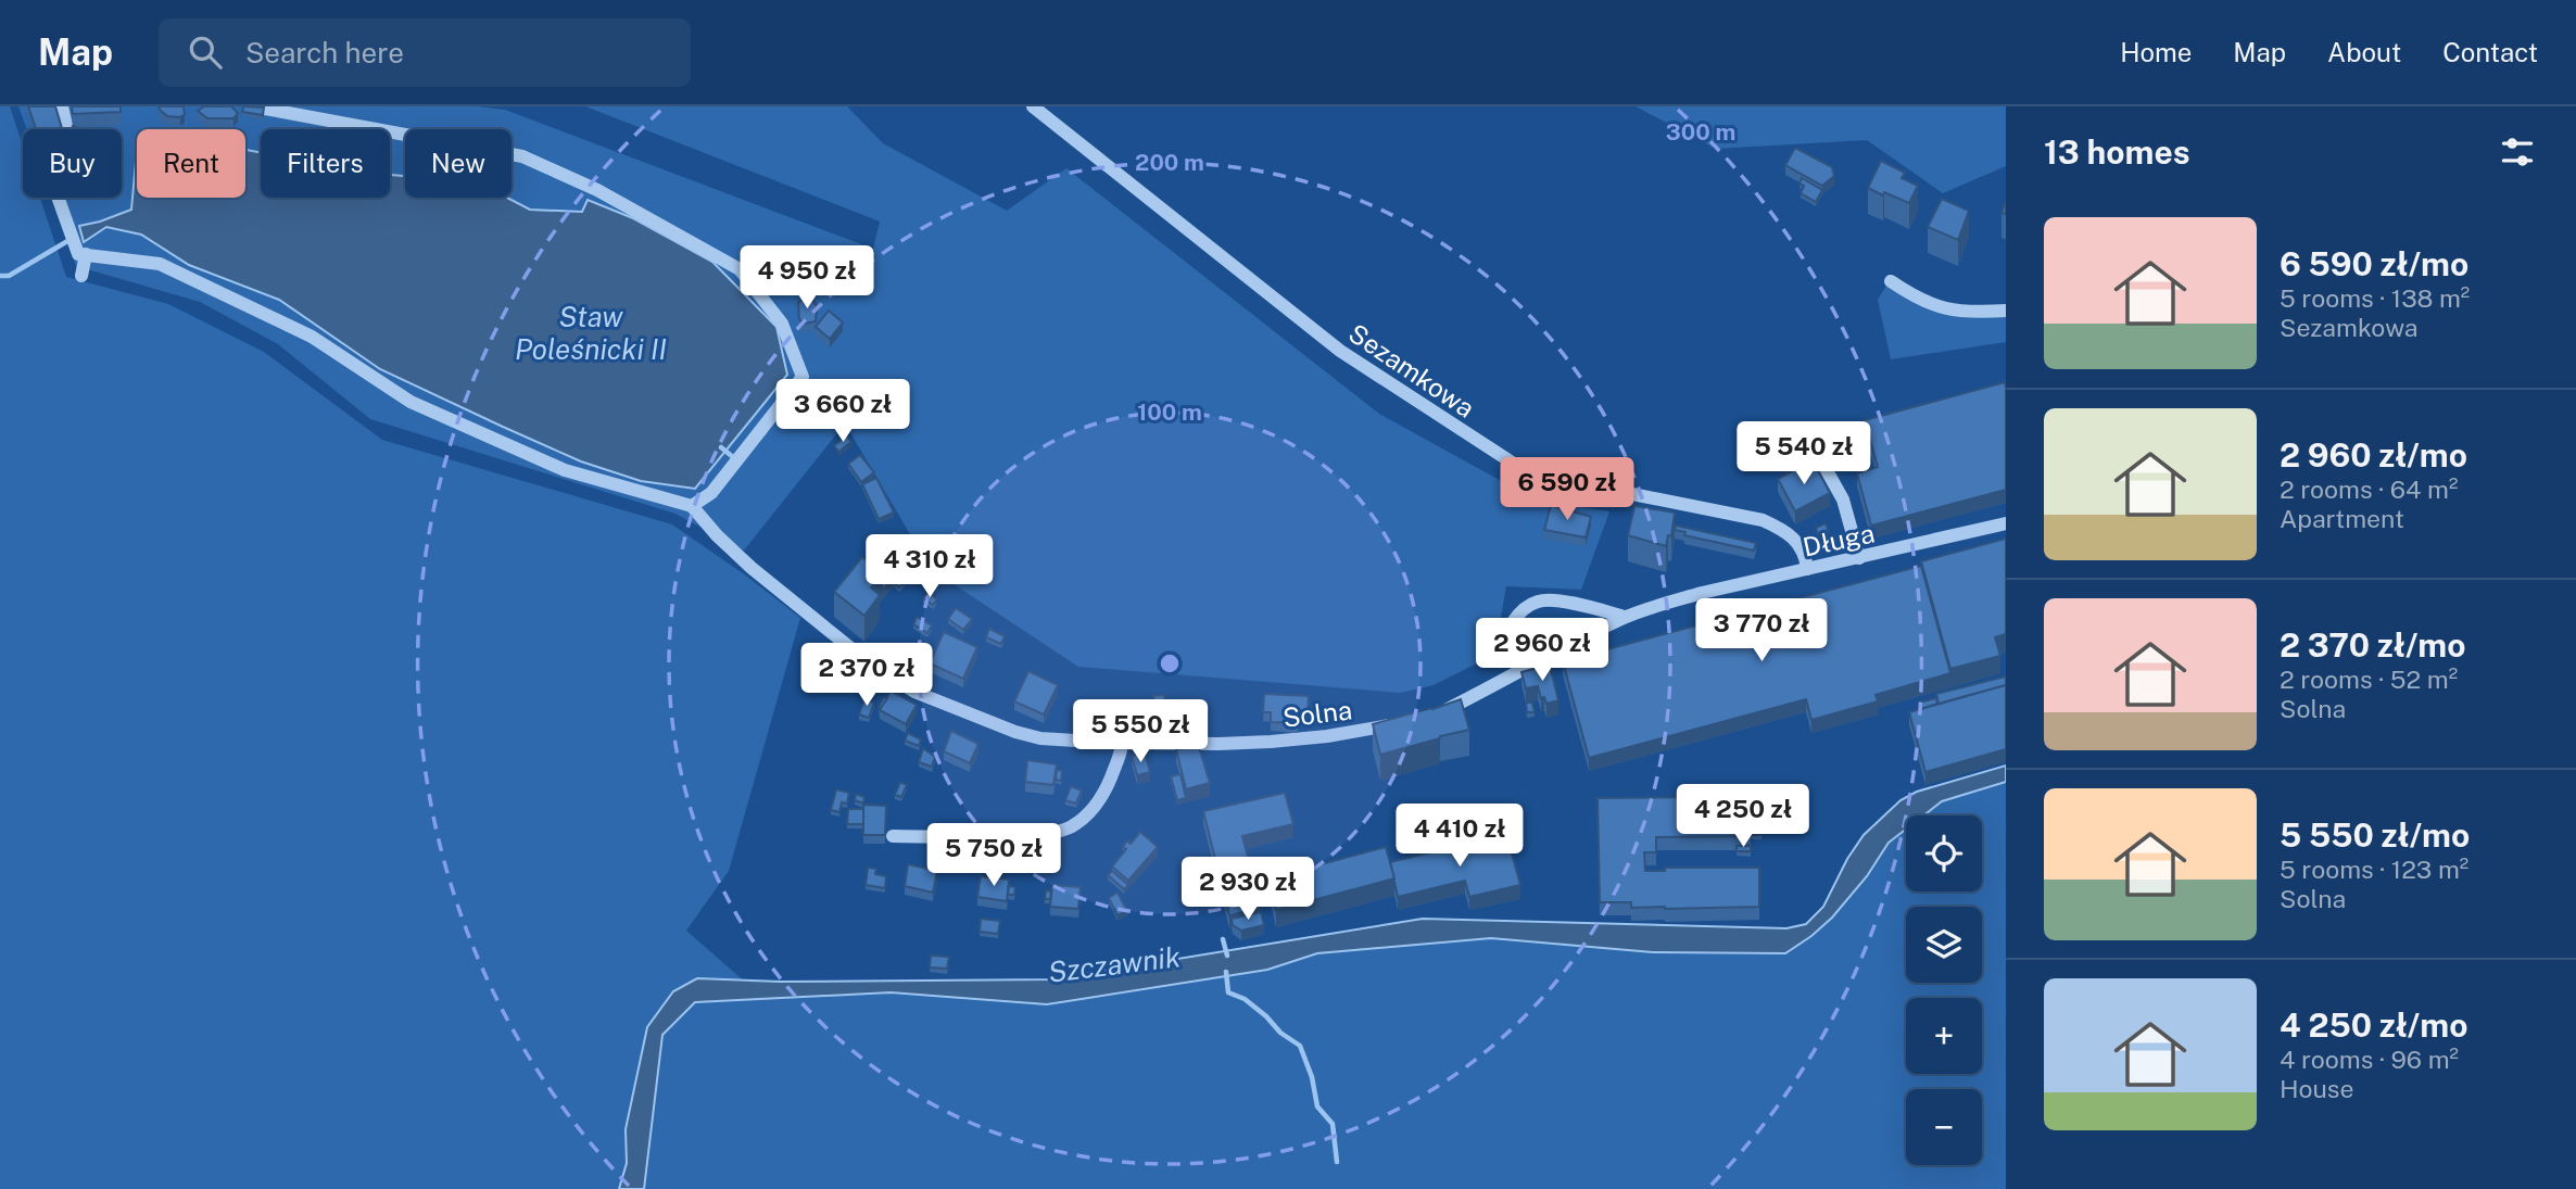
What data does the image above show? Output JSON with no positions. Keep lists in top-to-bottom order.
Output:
{
  "streets": {
    "street": ["Sezamkowa", "Długa", "Solna"]
  },
  "crossings": [
    ["Sezamkowa", "Długa"]
  ],
  "water": ["Staw Poleśnicki II", "Szczawnik"],
  "page": {
    "header": "Map",
    "search": "Search here",
    "nav": [
      "Home",
      "Map",
      "About",
      "Contact"
    ],
    "heading": "13 homes",
    "chip": [
      "Buy",
      "Rent",
      "Filters",
      "New"
    ],
    "list": [
      {
        "name": "6 590 zł/mo",
        "note": "5 rooms · 138 m² · Sezamkowa"
      },
      {
        "name": "2 960 zł/mo",
        "note": "2 rooms · 64 m² · Apartment"
      },
      {
        "name": "2 370 zł/mo",
        "note": "2 rooms · 52 m² · Solna"
      },
      {
        "name": "5 550 zł/mo",
        "note": "5 rooms · 123 m² · Solna"
      },
      {
        "name": "4 250 zł/mo",
        "note": "4 rooms · 96 m² · House"
      }
    ],
    "price": [
      "4 950 zł",
      "3 660 zł",
      "5 540 zł",
      "6 590 zł",
      "4 310 zł",
      "3 770 zł",
      "2 960 zł",
      "2 370 zł",
      "5 550 zł",
      "4 250 zł",
      "4 410 zł",
      "5 750 zł",
      "2 930 zł"
    ],
    "map_buttons": ["+", "−"]
  },
  "rings": ["300 m", "200 m", "100 m"]
}
